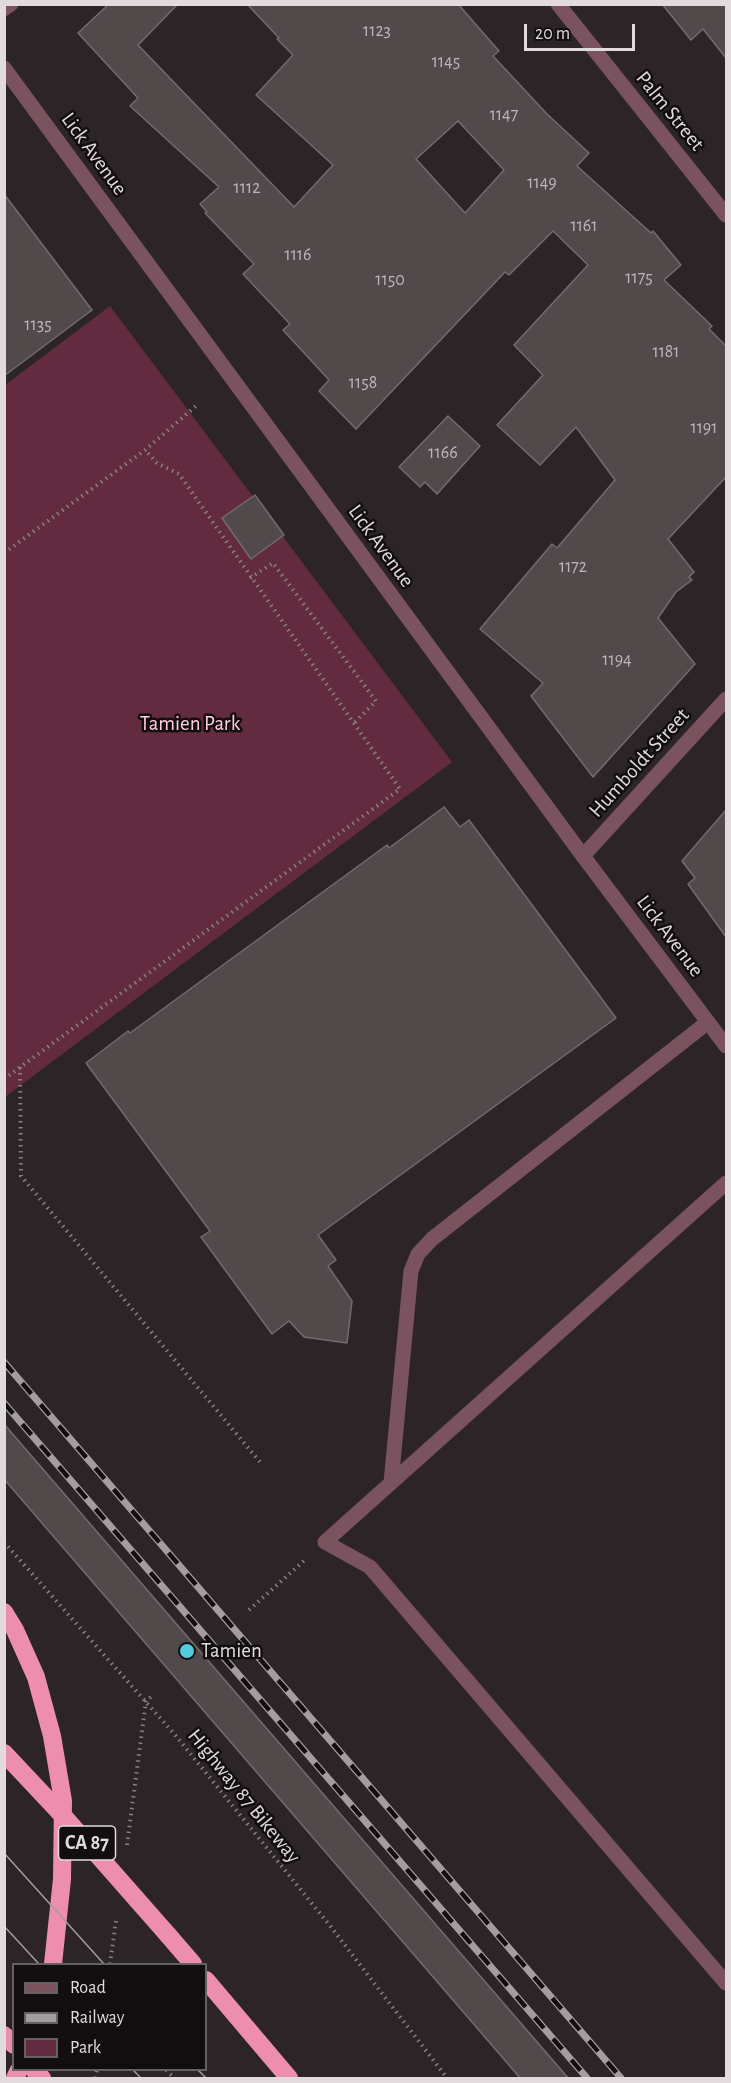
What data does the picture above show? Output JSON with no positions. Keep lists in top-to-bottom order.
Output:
{
  "streets": {
    "highway": ["CA 87"],
    "street": ["Palm Street", "Lick Avenue", "Humboldt Street"],
    "path": ["Highway 87 Bikeway"]
  },
  "crossings": [
    ["Lick Avenue", "Humboldt Street"]
  ],
  "parks": ["Tamien Park"],
  "places": ["Tamien"],
  "house_numbers": [
    "1123",
    "1145",
    "1147",
    "1149",
    "1112",
    "1161",
    "1116",
    "1175",
    "1150",
    "1135",
    "1181",
    "1158",
    "1191",
    "1166",
    "1172",
    "1194"
  ],
  "legend": ["Road", "Railway", "Park"],
  "scale_bar": "20 m"
}
